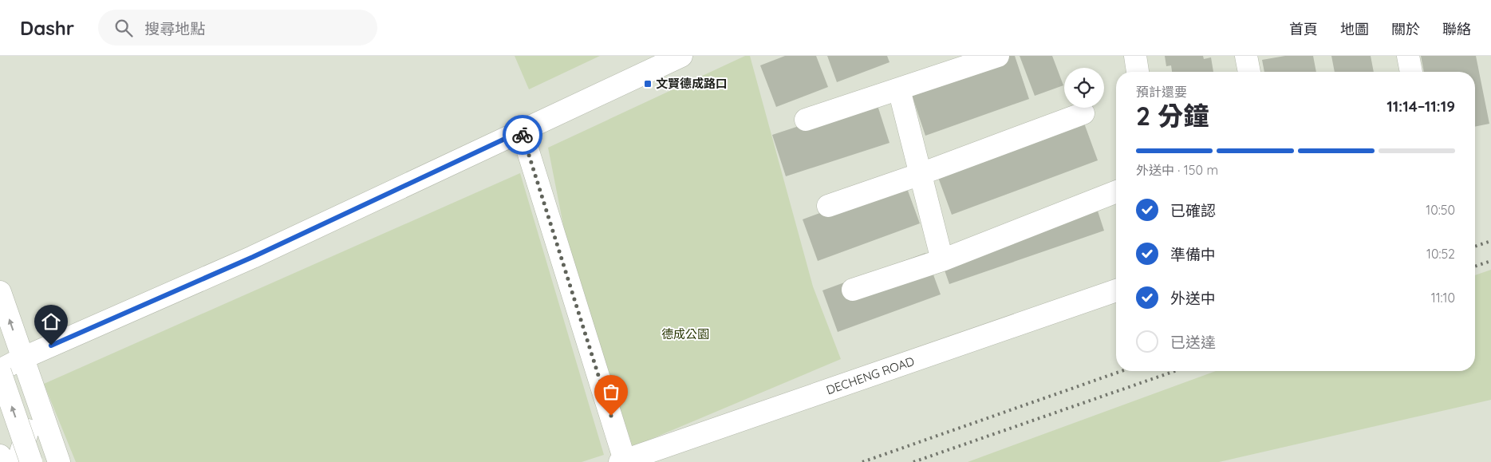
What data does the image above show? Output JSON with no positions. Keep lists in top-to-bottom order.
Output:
{
  "streets": {
    "street": ["DECHENG ROAD"]
  },
  "parks": ["德成公園"],
  "places": {
    "transit": ["文賢德成路口"]
  },
  "page": {
    "header": "Dashr",
    "search": "搜尋地點",
    "nav": [
      "首頁",
      "地圖",
      "關於",
      "聯絡"
    ],
    "heading": ["2 分鐘", "預計還要", "11:14–11:19"],
    "bar": "外送中 · 150 m",
    "list": [
      ["已確認", "10:50"],
      ["準備中", "10:52"],
      ["外送中", "11:10"],
      "已送達"
    ]
  }
}
